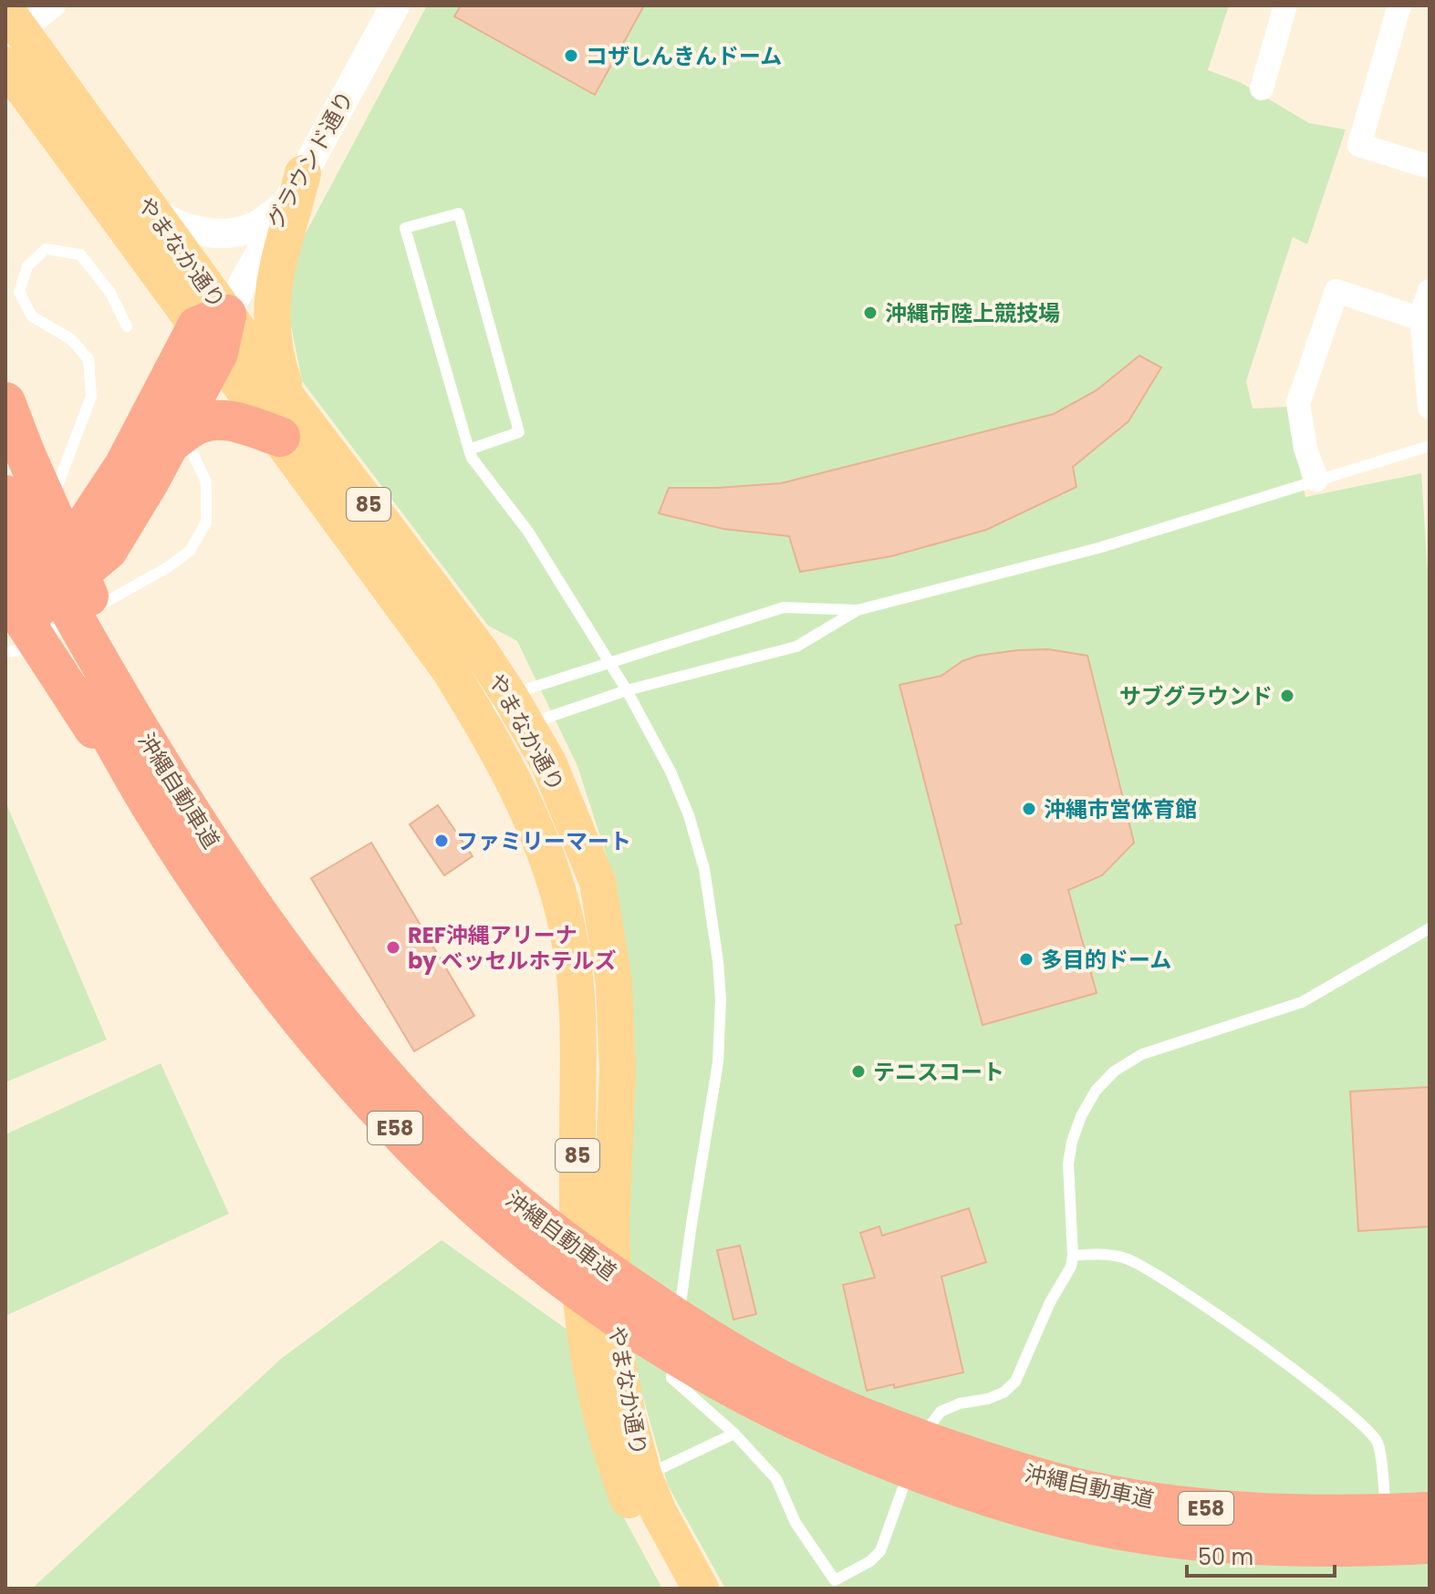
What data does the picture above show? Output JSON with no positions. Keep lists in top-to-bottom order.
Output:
{
  "streets": {
    "highway": ["沖縄自動車道", "E58"],
    "main road": ["やまなか通り", "85"],
    "street": ["グラウンド通り"]
  },
  "crossings": [
    ["グラウンド通り", "やまなか通り"]
  ],
  "places": [
    "コザしんきんドーム",
    "沖縄市陸上競技場",
    "サブグラウンド",
    "沖縄市営体育館",
    "ファミリーマート",
    "REF沖縄アリーナ by ベッセルホテルズ",
    "多目的ドーム",
    "テニスコート"
  ],
  "scale_bar": "50 m"
}
